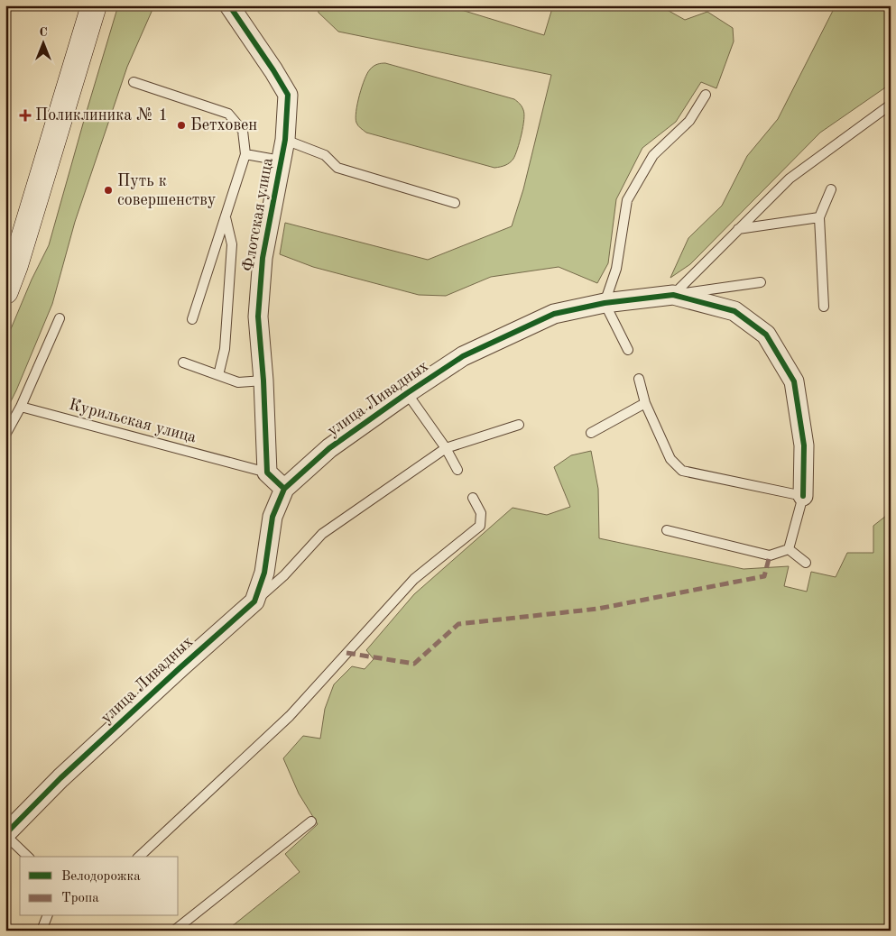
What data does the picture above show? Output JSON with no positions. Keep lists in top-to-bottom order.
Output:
{
  "streets": {
    "street": ["Флотская улица", "улица Ливадных"],
    "lane": ["Курильская улица"]
  },
  "crossings": [
    ["Флотская улица", "Курильская улица"]
  ],
  "places": {
    "health": ["Поликлиника № 1"],
    "other": ["Бетховен", "Путь к совершенству"]
  },
  "legend": ["Велодорожка", "Тропа"],
  "north": "top"
}
